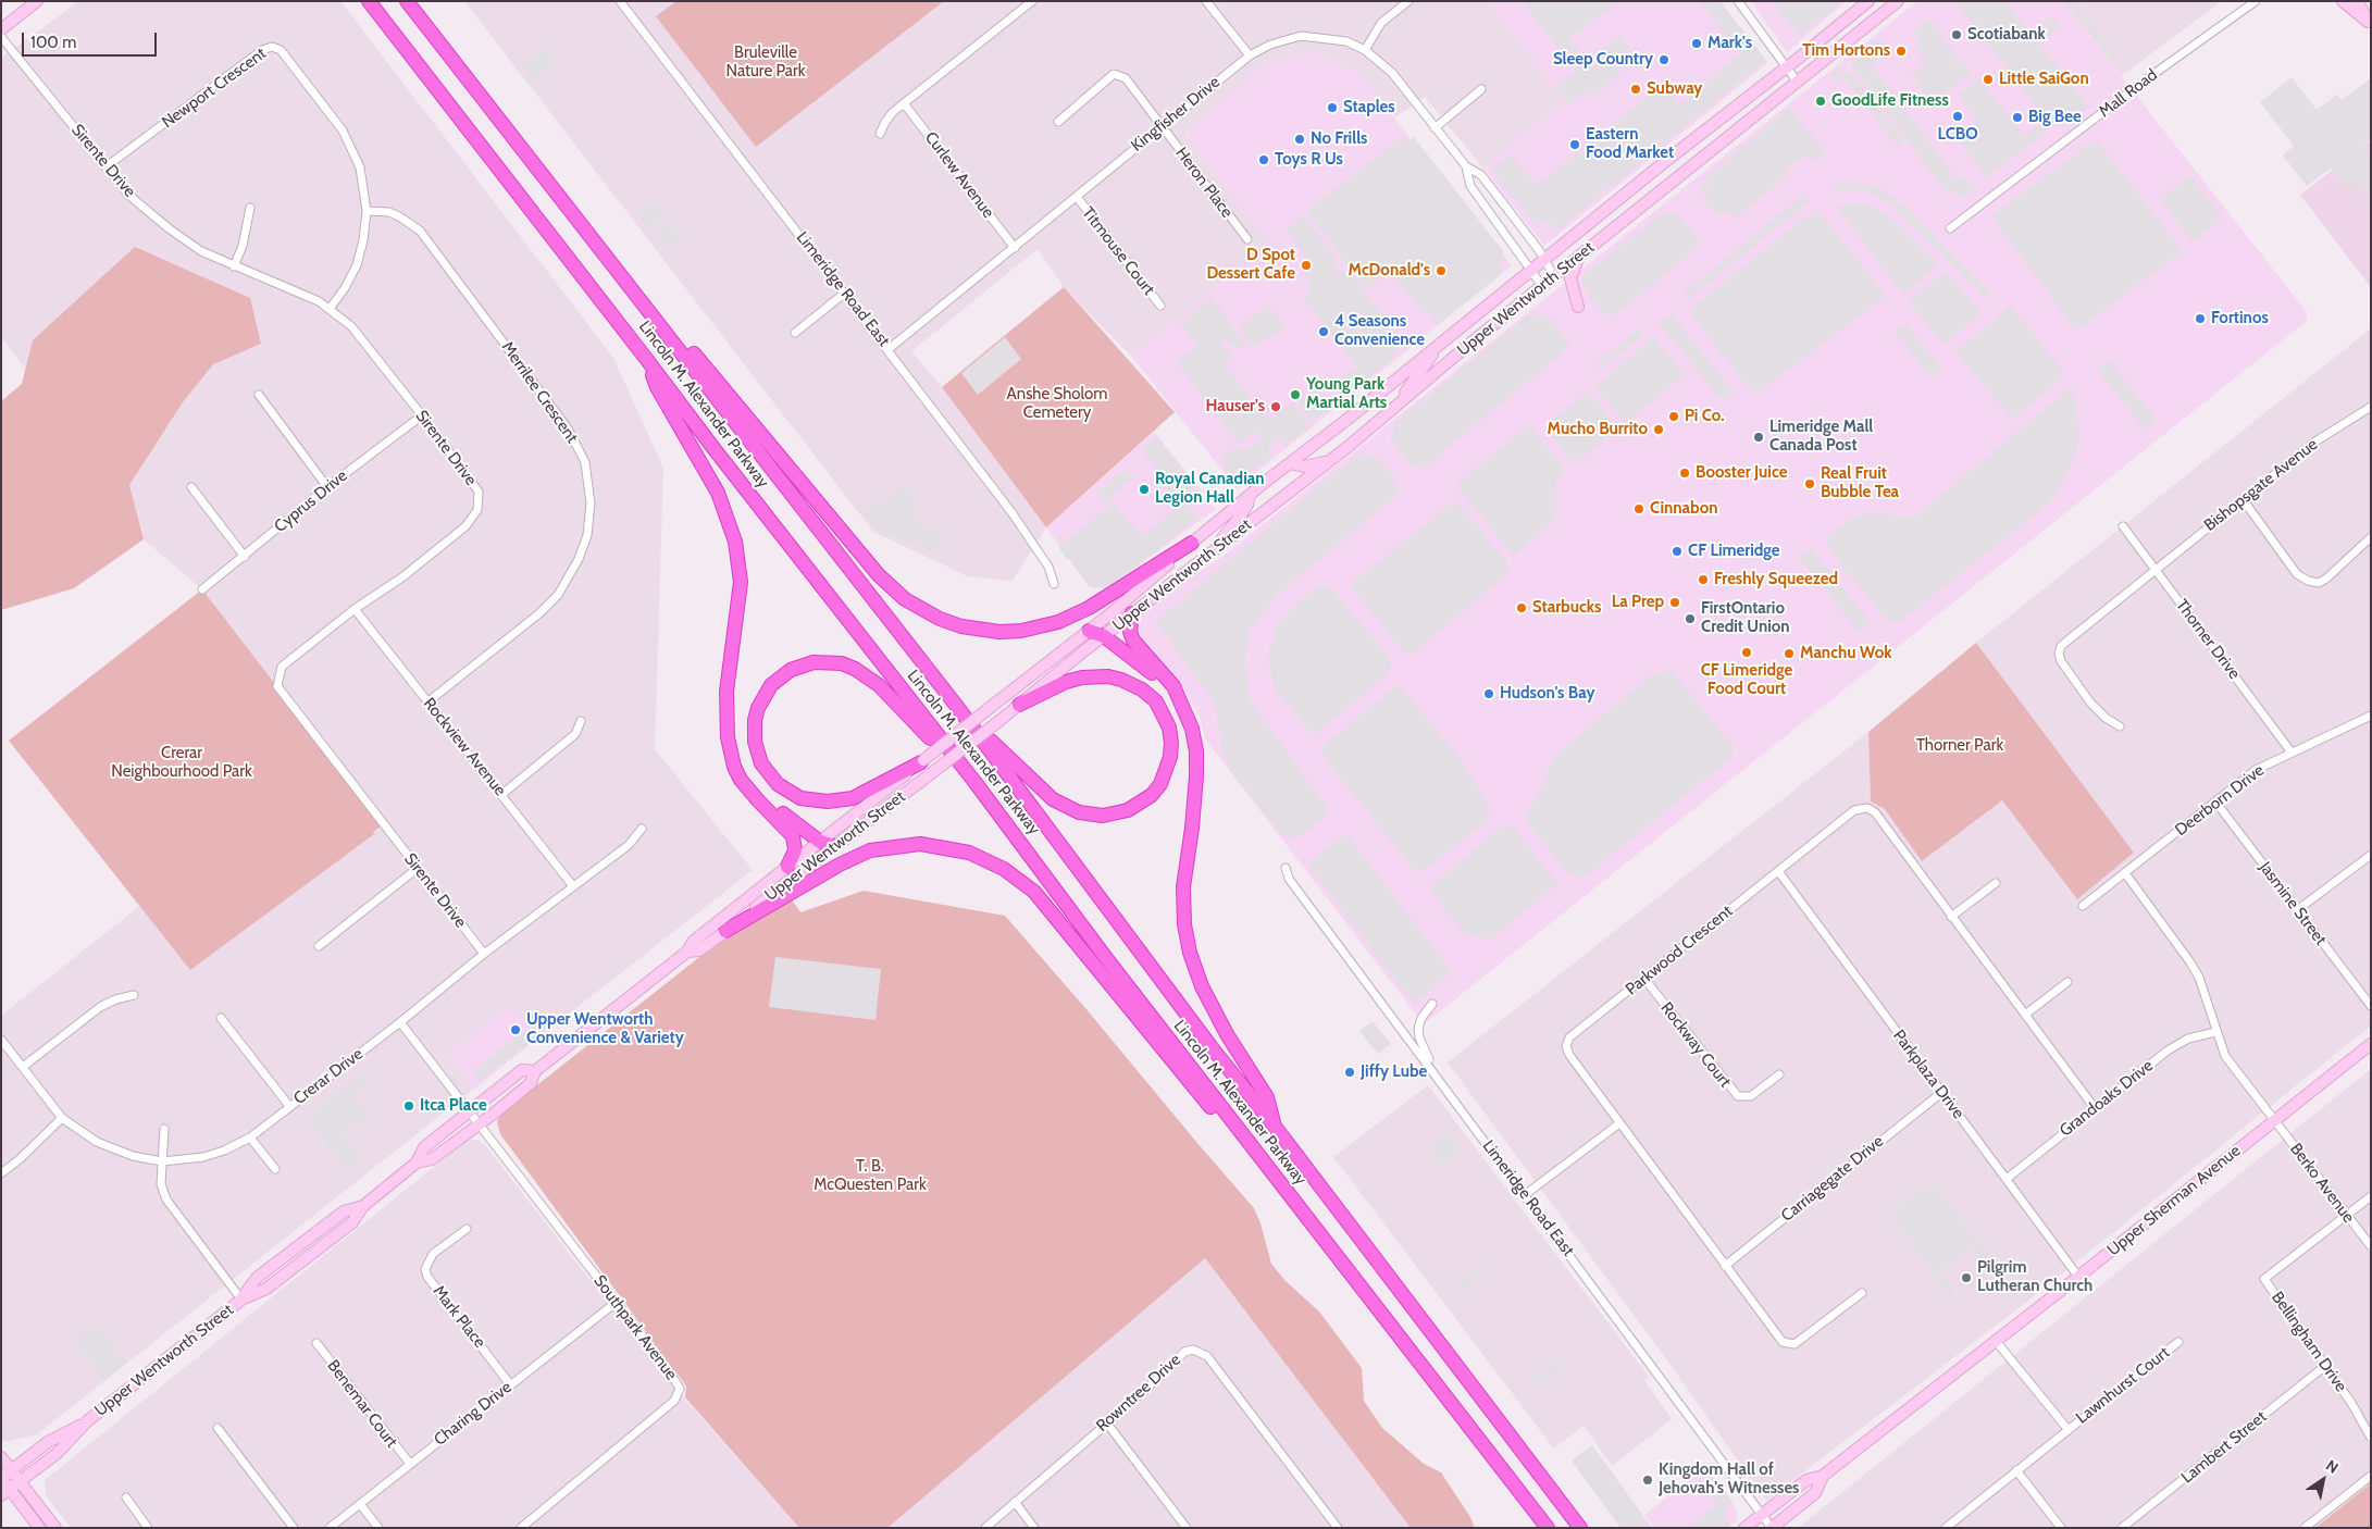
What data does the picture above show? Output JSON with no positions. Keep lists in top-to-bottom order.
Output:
{
  "streets": {
    "highway": ["Lincoln M. Alexander Parkway"],
    "main road": ["Upper Wentworth Street", "Upper Sherman Avenue"],
    "street": [
      "Newport Crescent",
      "Mall Road",
      "Kingfisher Drive",
      "Sirente Drive",
      "Curlew Avenue",
      "Heron Place",
      "Titmouse Court",
      "Limeridge Road East",
      "Merrilee Crescent",
      "Bishopsgate Avenue",
      "Cyprus Drive",
      "Thorner Drive",
      "Rockview Avenue",
      "Deerborn Drive",
      "Jasmine Street",
      "Parkwood Crescent",
      "Rockway Court",
      "Parkplaza Drive",
      "Crerar Drive",
      "Grandoaks Drive",
      "Carriagegate Drive",
      "Berko Avenue",
      "Mark Place",
      "Southpark Avenue",
      "Bellingham Drive",
      "Lawnhurst Court",
      "Rowntree Drive",
      "Benemar Court",
      "Charing Drive",
      "Lambert Street"
    ]
  },
  "crossings": [
    ["Newport Crescent", "Sirente Drive"],
    ["Newport Crescent", "Merrilee Crescent"],
    ["Kingfisher Drive", "Curlew Avenue"],
    ["Kingfisher Drive", "Heron Place"],
    ["Kingfisher Drive", "Titmouse Court"],
    ["Kingfisher Drive", "Limeridge Road East"],
    ["Kingfisher Drive", "Upper Wentworth Street"],
    ["Sirente Drive", "Cyprus Drive"],
    ["Sirente Drive", "Rockview Avenue"],
    ["Sirente Drive", "Crerar Drive"],
    ["Limeridge Road East", "Upper Sherman Avenue"],
    ["Upper Wentworth Street", "Southpark Avenue"],
    ["Merrilee Crescent", "Rockview Avenue"],
    ["Bishopsgate Avenue", "Thorner Drive"],
    ["Thorner Drive", "Deerborn Drive"],
    ["Rockview Avenue", "Crerar Drive"],
    ["Deerborn Drive", "Jasmine Street"],
    ["Deerborn Drive", "Berko Avenue"],
    ["Parkwood Crescent", "Rockway Court"],
    ["Parkwood Crescent", "Parkplaza Drive"],
    ["Parkwood Crescent", "Grandoaks Drive"],
    ["Parkwood Crescent", "Carriagegate Drive"],
    ["Parkplaza Drive", "Grandoaks Drive"],
    ["Parkplaza Drive", "Carriagegate Drive"],
    ["Parkplaza Drive", "Upper Sherman Avenue"],
    ["Crerar Drive", "Southpark Avenue"],
    ["Grandoaks Drive", "Berko Avenue"],
    ["Berko Avenue", "Upper Sherman Avenue"],
    ["Berko Avenue", "Bellingham Drive"],
    ["Mark Place", "Charing Drive"],
    ["Southpark Avenue", "Charing Drive"],
    ["Bellingham Drive", "Lambert Street"],
    ["Benemar Court", "Charing Drive"]
  ],
  "parks": [
    "Bruleville Nature Park",
    "Anshe Sholom Cemetery",
    "Thorner Park",
    "Crerar Neighbourhood Park",
    "T. B. McQuesten Park"
  ],
  "places": [
    "Scotiabank",
    "Mark's",
    "Tim Hortons",
    "Sleep Country",
    "Little SaiGon",
    "Subway",
    "GoodLife Fitness",
    "Staples",
    "LCBO",
    "Big Bee",
    "No Frills",
    "Eastern Food Market",
    "Toys R Us",
    "D Spot Dessert Cafe",
    "McDonald's",
    "Fortinos",
    "4 Seasons Convenience",
    "Young Park Martial Arts",
    "Hauser's",
    "Pi Co.",
    "Mucho Burrito",
    "Limeridge Mall Canada Post",
    "Booster Juice",
    "Real Fruit Bubble Tea",
    "Royal Canadian Legion Hall",
    "Cinnabon",
    "CF Limeridge",
    "Freshly Squeezed",
    "La Prep",
    "Starbucks",
    "FirstOntario Credit Union",
    "CF Limeridge Food Court",
    "Manchu Wok",
    "Hudson's Bay",
    "Upper Wentworth Convenience & Variety",
    "Jiffy Lube",
    "Itca Place",
    "Pilgrim Lutheran Church",
    "Kingdom Hall of Jehovah's Witnesses"
  ],
  "scale_bar": "100 m",
  "north": "top right"
}
